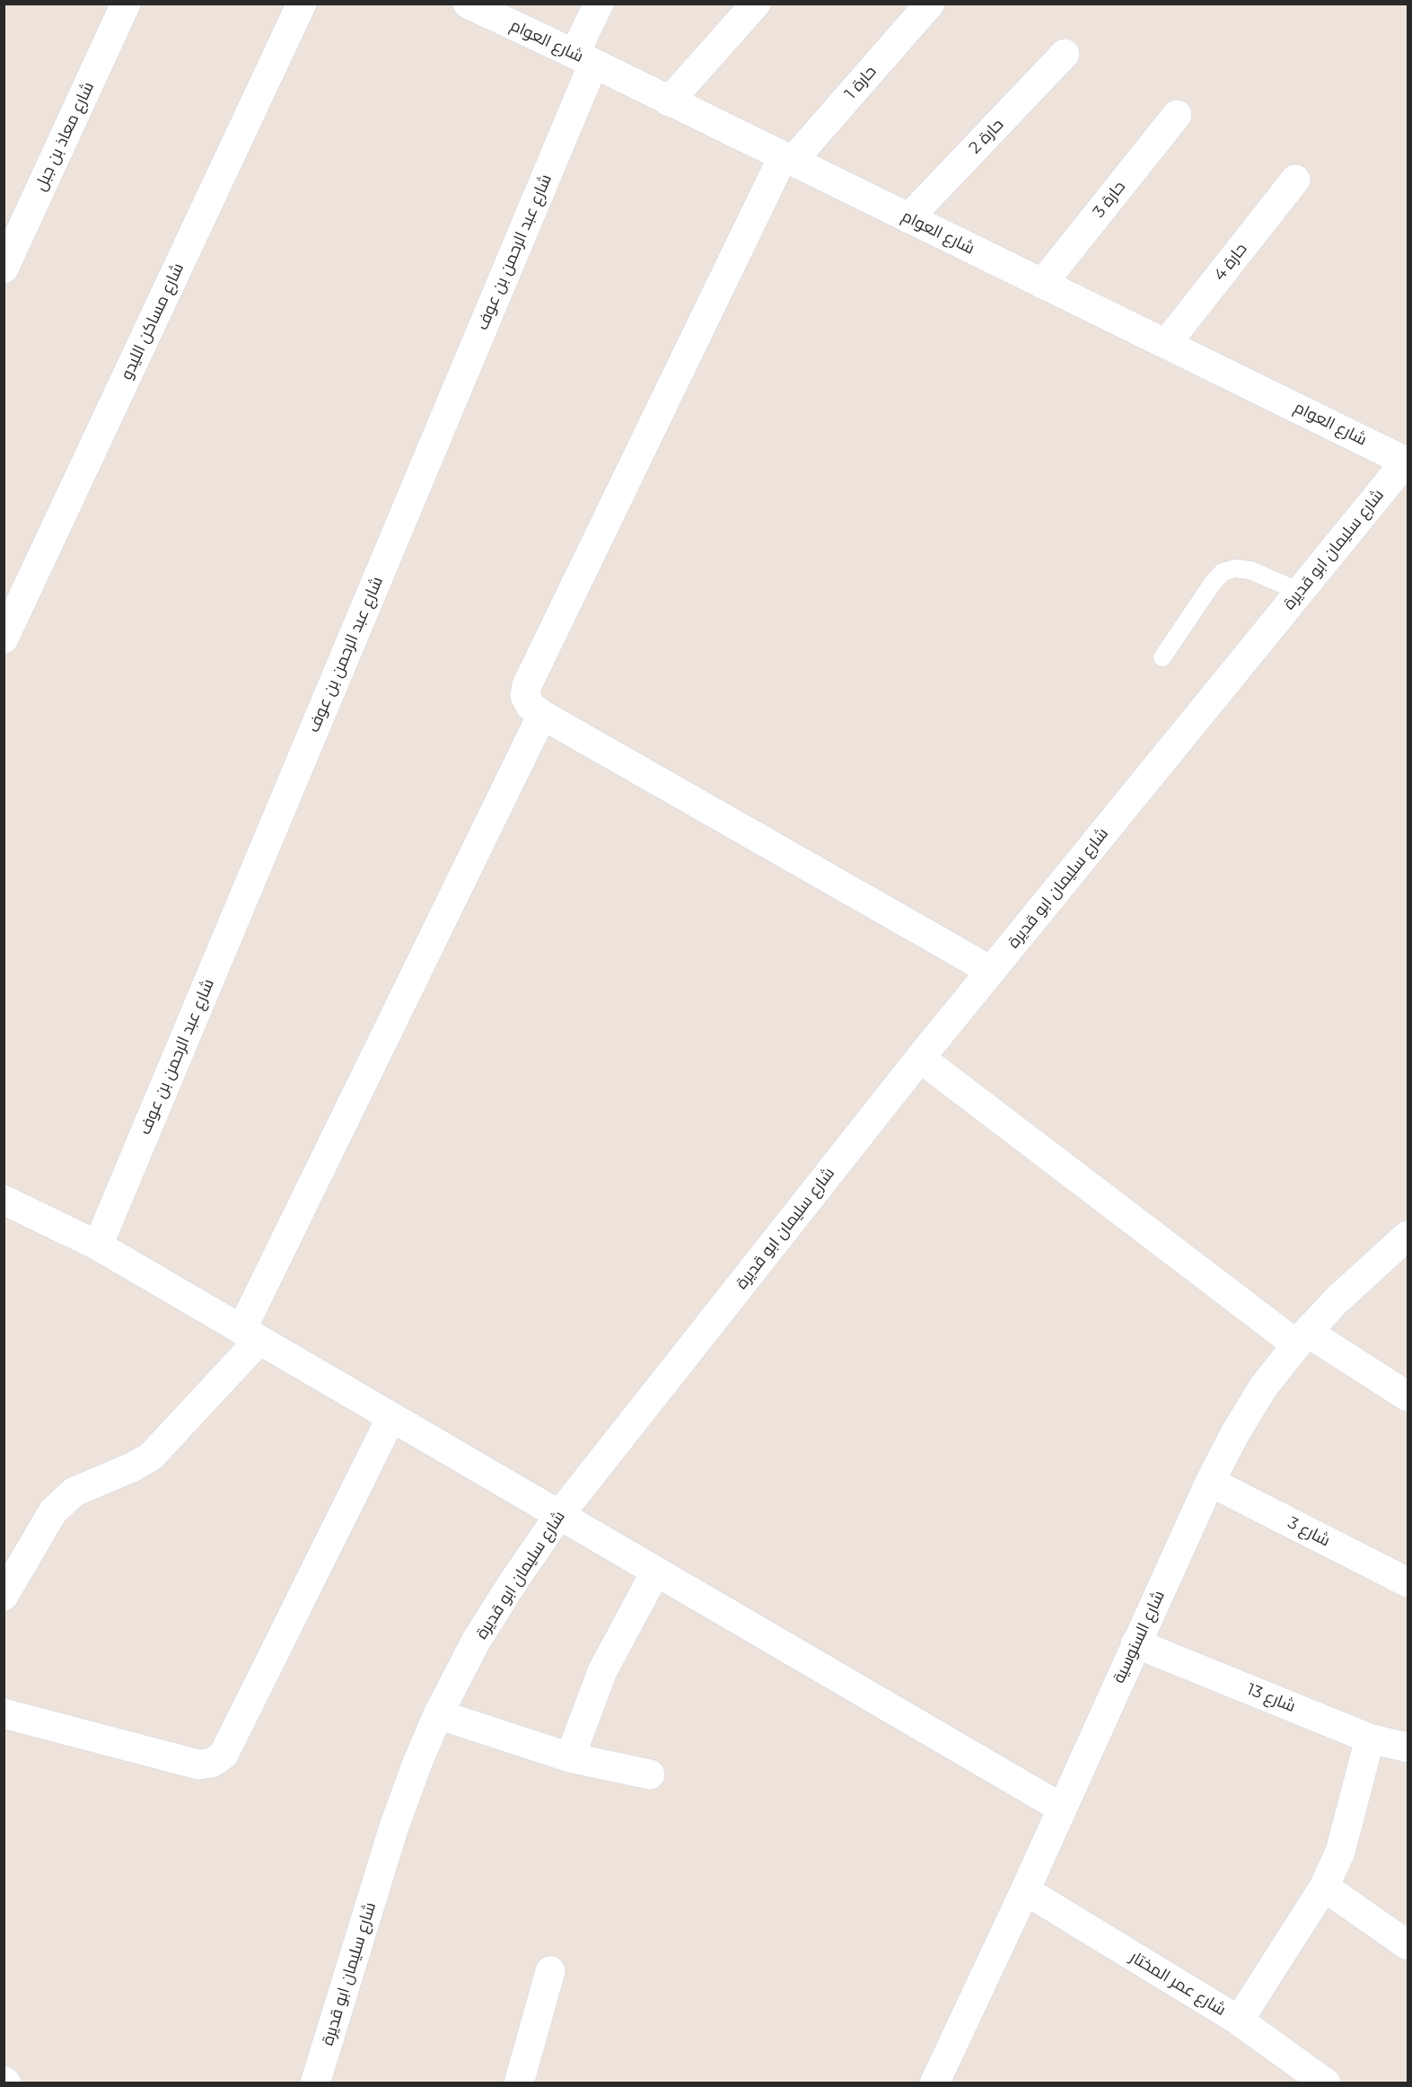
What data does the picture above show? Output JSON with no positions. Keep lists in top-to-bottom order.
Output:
{
  "streets": {
    "street": [
      "شارع العوام",
      "حارة 1",
      "شارع معاذ بن جبل",
      "حارة 2",
      "حارة 3",
      "شارع عبد الرحمن بن عوف",
      "حارة 4",
      "شارع مساكن الليدو",
      "شارع سليمان ابو قديرة",
      "شارع 3",
      "شارع السنوسية",
      "شارع 13",
      "شارع عمر المختار"
    ]
  },
  "crossings": [
    ["شارع العوام", "حارة 1"],
    ["شارع العوام", "حارة 2"],
    ["شارع العوام", "حارة 3"],
    ["شارع العوام", "شارع عبد الرحمن بن عوف"],
    ["شارع العوام", "حارة 4"],
    ["شارع العوام", "شارع سليمان ابو قديرة"],
    ["حارة 1", "شارع سليمان ابو قديرة"],
    ["شارع 3", "شارع السنوسية"],
    ["شارع السنوسية", "شارع 13"],
    ["شارع السنوسية", "شارع عمر المختار"]
  ]
}
